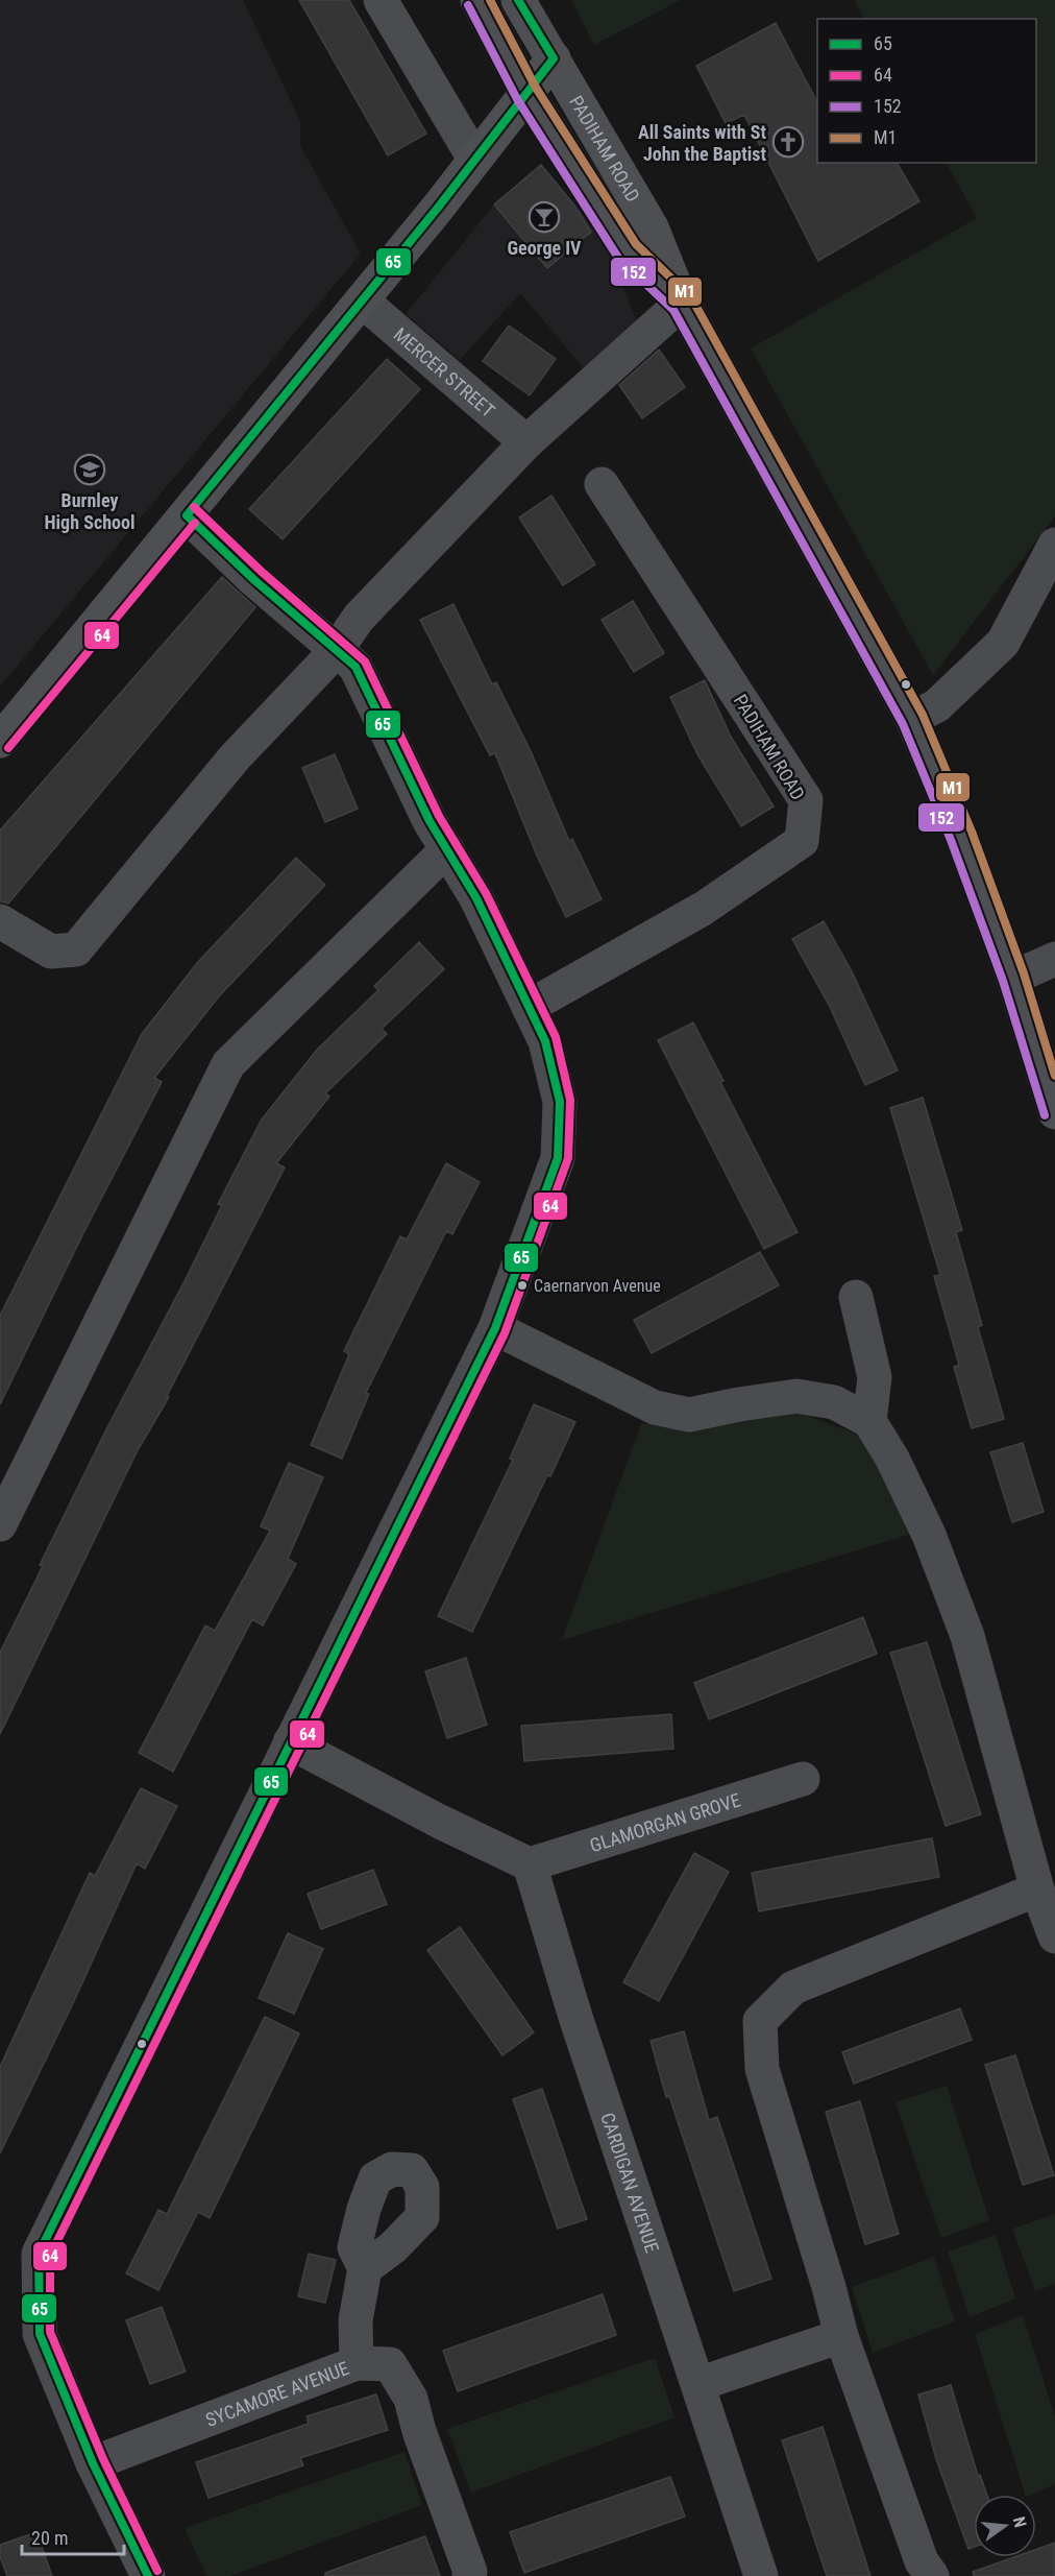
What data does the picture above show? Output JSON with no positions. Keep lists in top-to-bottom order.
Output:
{
  "streets": {
    "main road": ["PADIHAM ROAD"],
    "street": [
      "MERCER STREET",
      "GLAMORGAN GROVE",
      "CARDIGAN AVENUE",
      "SYCAMORE AVENUE"
    ]
  },
  "crossings": [
    ["GLAMORGAN GROVE", "CARDIGAN AVENUE"]
  ],
  "places": {
    "church": ["All Saints with St John the Baptist"],
    "bar": ["George IV"],
    "school or university": ["Burnley High School"],
    "other": ["Caernarvon Avenue"]
  },
  "lines": [
    "transit line 65",
    "transit line M1",
    "transit line 152",
    "transit line 64"
  ],
  "legend": [
    "65",
    "64",
    "152",
    "M1"
  ],
  "scale_bar": "20 m",
  "north": "right"
}
